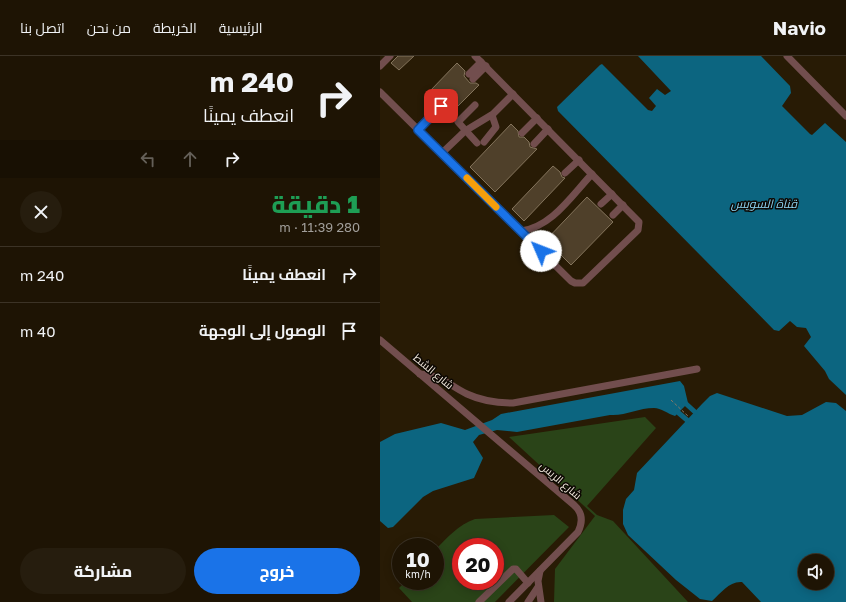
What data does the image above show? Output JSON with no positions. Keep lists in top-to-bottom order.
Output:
{
  "streets": {
    "street": ["شارع الشط", "شارع الريس"]
  },
  "crossings": [
    ["شارع الشط", "شارع الريس"]
  ],
  "water": ["قناة السويس"],
  "page": {
    "header": "Navio",
    "nav": [
      "الرئيسية",
      "الخريطة",
      "من نحن",
      "اتصل بنا"
    ],
    "turn": ["240 m", "انعطف يمينًا"],
    "heading": ["1 دقيقة", "280 m · 11:39"],
    "list": [
      {
        "name": "انعطف يمينًا",
        "value": "240 m"
      },
      {
        "name": "الوصول إلى الوجهة",
        "value": "40 m"
      }
    ],
    "speed": "10 km/h",
    "limit": "20",
    "buttons": ["خروج", "مشاركة"]
  }
}
